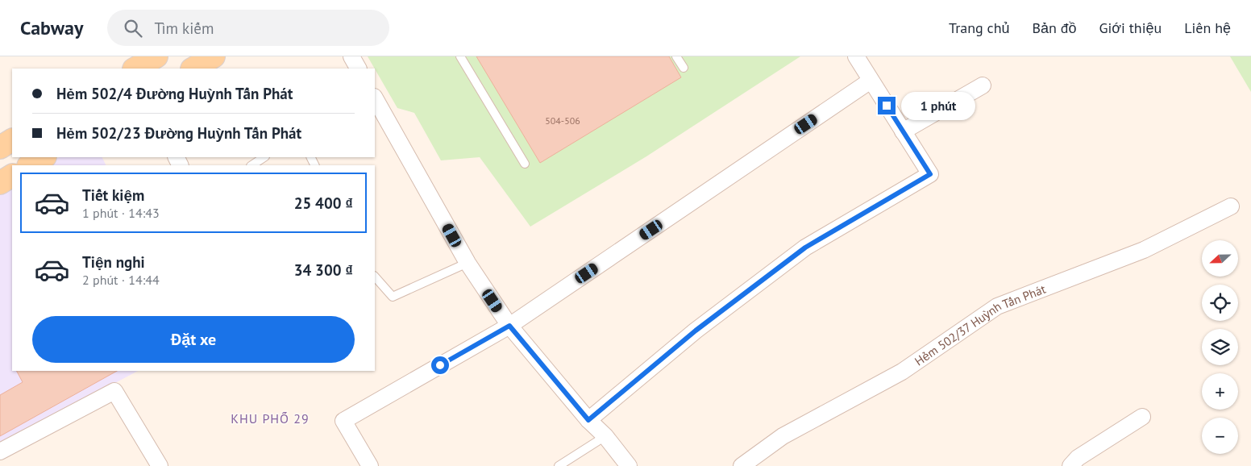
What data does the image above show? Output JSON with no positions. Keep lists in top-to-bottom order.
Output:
{
  "streets": {
    "street": ["Hẻm 502/37 Huỳnh Tấn Phát"]
  },
  "districts": ["KHU PHỐ 29"],
  "house_numbers": ["504-506"],
  "north": "left",
  "page": {
    "header": "Cabway",
    "search": "Tìm kiếm",
    "nav": [
      "Trang chủ",
      "Bản đồ",
      "Giới thiệu",
      "Liên hệ"
    ],
    "banner": ["Hẻm 502/4 Đường Huỳnh Tấn Phát", "Hẻm 502/23 Đường Huỳnh Tấn Phát"],
    "bubble": "1 phút",
    "list": [
      {
        "name": "Tiết kiệm",
        "note": "1 phút · 14:43",
        "value": "25 400 ₫"
      },
      {
        "name": "Tiện nghi",
        "note": "2 phút · 14:44",
        "value": "34 300 ₫"
      }
    ],
    "map_buttons": ["+", "−"],
    "buttons": "Đặt xe"
  }
}
